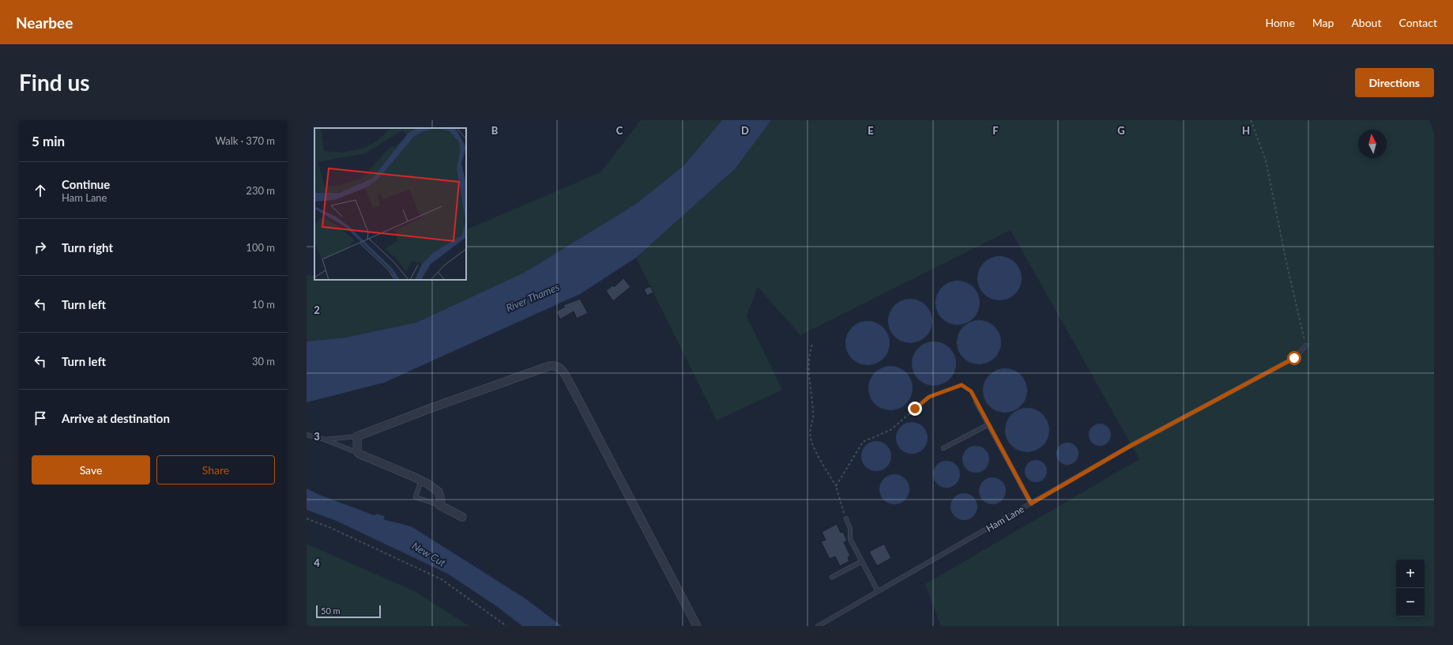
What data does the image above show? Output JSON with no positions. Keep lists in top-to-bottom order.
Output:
{
  "streets": {
    "lane": ["Ham Lane"]
  },
  "water": ["River Thames", "New Cut"],
  "scale_bar": "50 m",
  "north": "top",
  "page": {
    "header": "Nearbee",
    "nav": [
      "Home",
      "Map",
      "About",
      "Contact"
    ],
    "buttons": [
      "Directions",
      ["Save", "Share"]
    ],
    "title": "Find us",
    "heading": ["5 min", "Walk · 370 m"],
    "list": [
      ["Continue", "Ham Lane", "230 m"],
      ["Turn right", "100 m"],
      ["Turn left", "10 m"],
      ["Turn left", "30 m"],
      "Arrive at destination"
    ],
    "map_buttons": ["+", "−"],
    "scale": "50 m"
  },
  "grid": {
    "columns": [
      "B",
      "C",
      "D",
      "E",
      "F",
      "G",
      "H"
    ],
    "rows": ["2", "3", "4"]
  }
}
